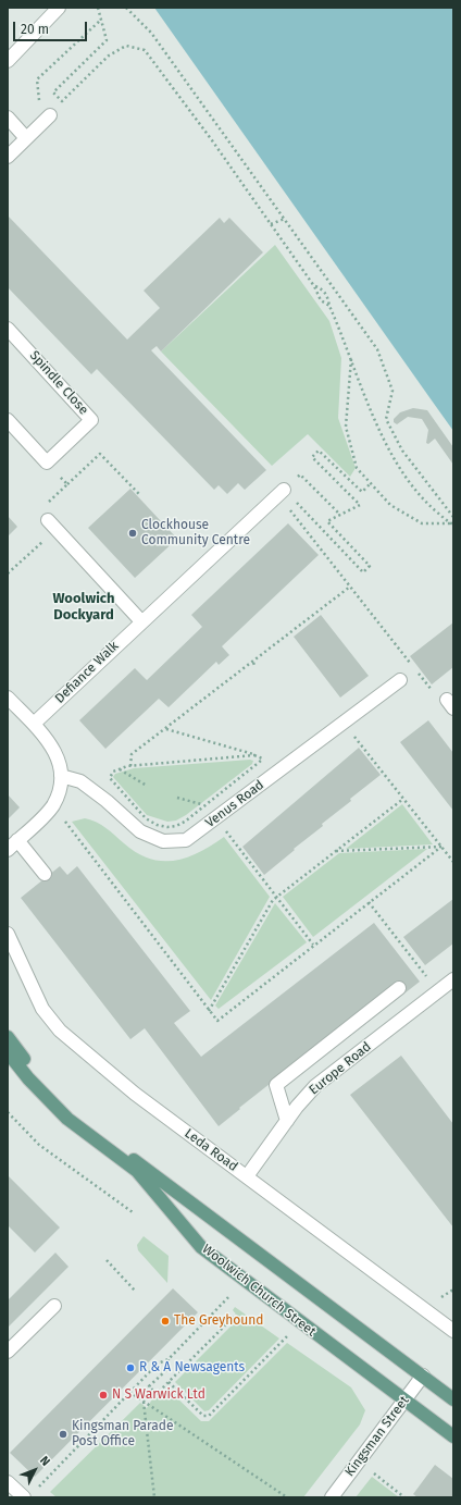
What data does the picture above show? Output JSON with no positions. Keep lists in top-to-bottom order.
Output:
{
  "streets": {
    "main road": ["Woolwich Church Street"],
    "street": [
      "Spindle Close",
      "Defiance Walk",
      "Venus Road",
      "Europe Road",
      "Leda Road",
      "Kingsman Street"
    ]
  },
  "crossings": [
    ["Europe Road", "Leda Road"],
    ["Woolwich Church Street", "Kingsman Street"]
  ],
  "districts": ["Woolwich Dockyard"],
  "places": [
    "Clockhouse Community Centre",
    "The Greyhound",
    "R & A Newsagents",
    "N S Warwick Ltd",
    "Kingsman Parade Post Office"
  ],
  "scale_bar": "20 m",
  "north": "top right"
}
